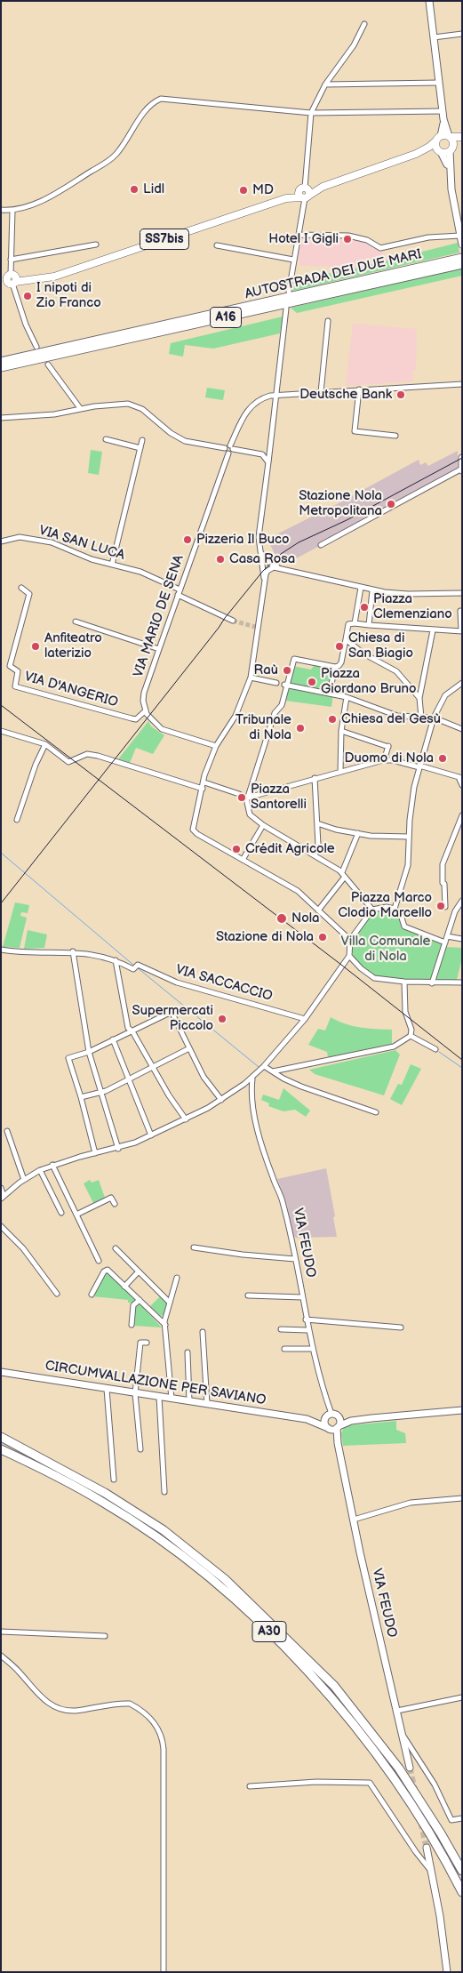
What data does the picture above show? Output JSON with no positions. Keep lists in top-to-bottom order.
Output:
{
  "streets": {
    "highway": ["AUTOSTRADA DEI DUE MARI", "A16", "A30"],
    "main road": ["SS7bis"],
    "street": [
      "VIA SAN LUCA",
      "VIA MARIO DE SENA",
      "VIA D'ANGERIO",
      "VIA SACCACCIO",
      "VIA FEUDO",
      "CIRCUMVALLAZIONE PER SAVIANO"
    ]
  },
  "crossings": [
    ["VIA SAN LUCA", "VIA MARIO DE SENA"],
    ["VIA MARIO DE SENA", "VIA D'ANGERIO"],
    ["VIA FEUDO", "CIRCUMVALLAZIONE PER SAVIANO"]
  ],
  "parks": ["Villa Comunale di Nola"],
  "places": [
    "Lidl",
    "MD",
    "Hotel I Gigli",
    "I nipoti di Zio Franco",
    "Deutsche Bank",
    "Stazione Nola Metropolitana",
    "Pizzeria Il Buco",
    "Casa Rosa",
    "Piazza Clemenziano",
    "Anfiteatro laterizio",
    "Chiesa di San Biagio",
    "Raù",
    "Piazza Giordano Bruno",
    "Chiesa del Gesù",
    "Tribunale di Nola",
    "Duomo di Nola",
    "Piazza Santorelli",
    "Crédit Agricole",
    "Piazza Marco Clodio Marcello",
    "Nola",
    "Stazione di Nola",
    "Supermercati Piccolo"
  ]
}
